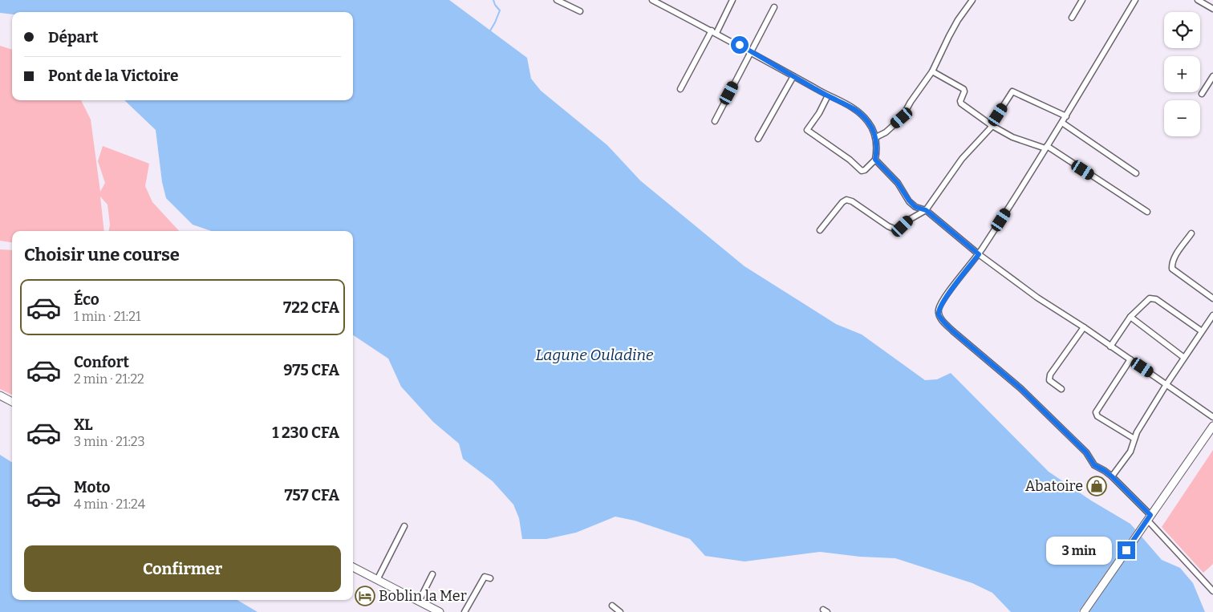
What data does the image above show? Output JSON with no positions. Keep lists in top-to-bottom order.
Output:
{
  "water": ["Lagune Ouladine"],
  "places": {
    "shop": ["Abatoire"],
    "hotel": ["Boblin la Mer"]
  },
  "page": {
    "map_buttons": ["+", "−"],
    "banner": ["Départ", "Pont de la Victoire"],
    "heading": "Choisir une course",
    "list": [
      {
        "name": "Éco",
        "note": "1 min · 21:21",
        "value": "722 CFA"
      },
      {
        "name": "Confort",
        "note": "2 min · 21:22",
        "value": "975 CFA"
      },
      {
        "name": "XL",
        "note": "3 min · 21:23",
        "value": "1 230 CFA"
      },
      {
        "name": "Moto",
        "note": "4 min · 21:24",
        "value": "757 CFA"
      }
    ],
    "bubble": "3 min",
    "buttons": "Confirmer"
  }
}
